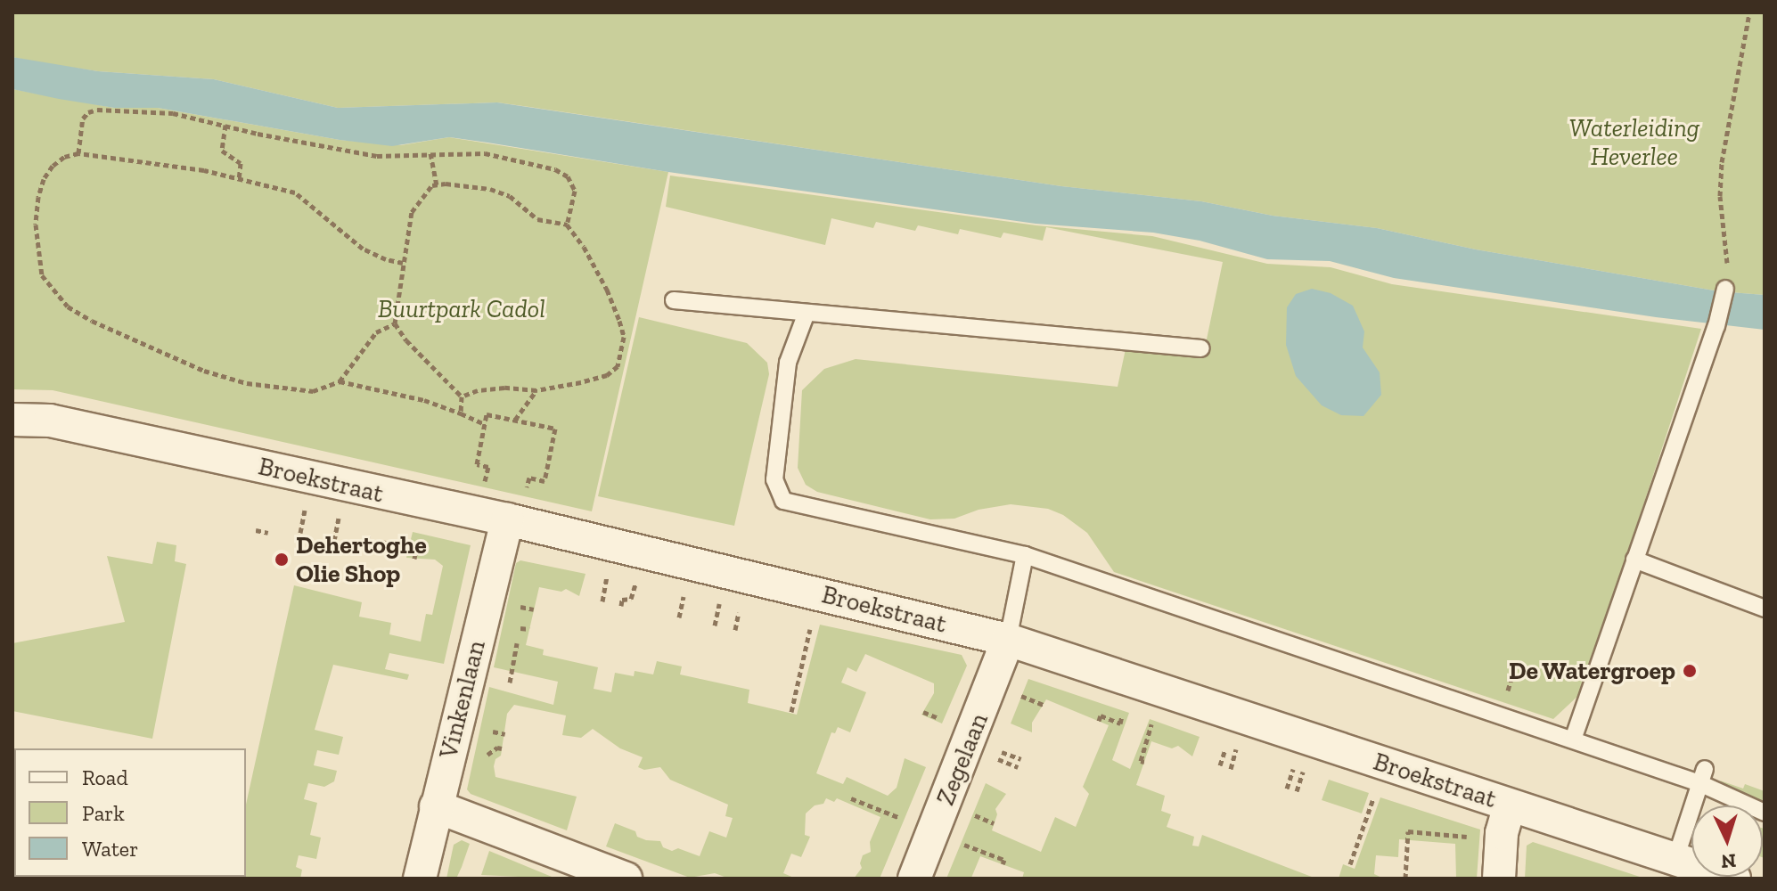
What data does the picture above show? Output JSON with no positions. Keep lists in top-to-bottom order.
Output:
{
  "streets": {
    "street": ["Broekstraat", "Vinkenlaan", "Zegelaan"]
  },
  "crossings": [
    ["Broekstraat", "Vinkenlaan"],
    ["Broekstraat", "Zegelaan"]
  ],
  "parks": ["Waterleiding Heverlee", "Buurtpark Cadol"],
  "places": ["Dehertoghe Olie Shop", "De Watergroep"],
  "legend": ["Road", "Park", "Water"],
  "north": "bottom"
}
